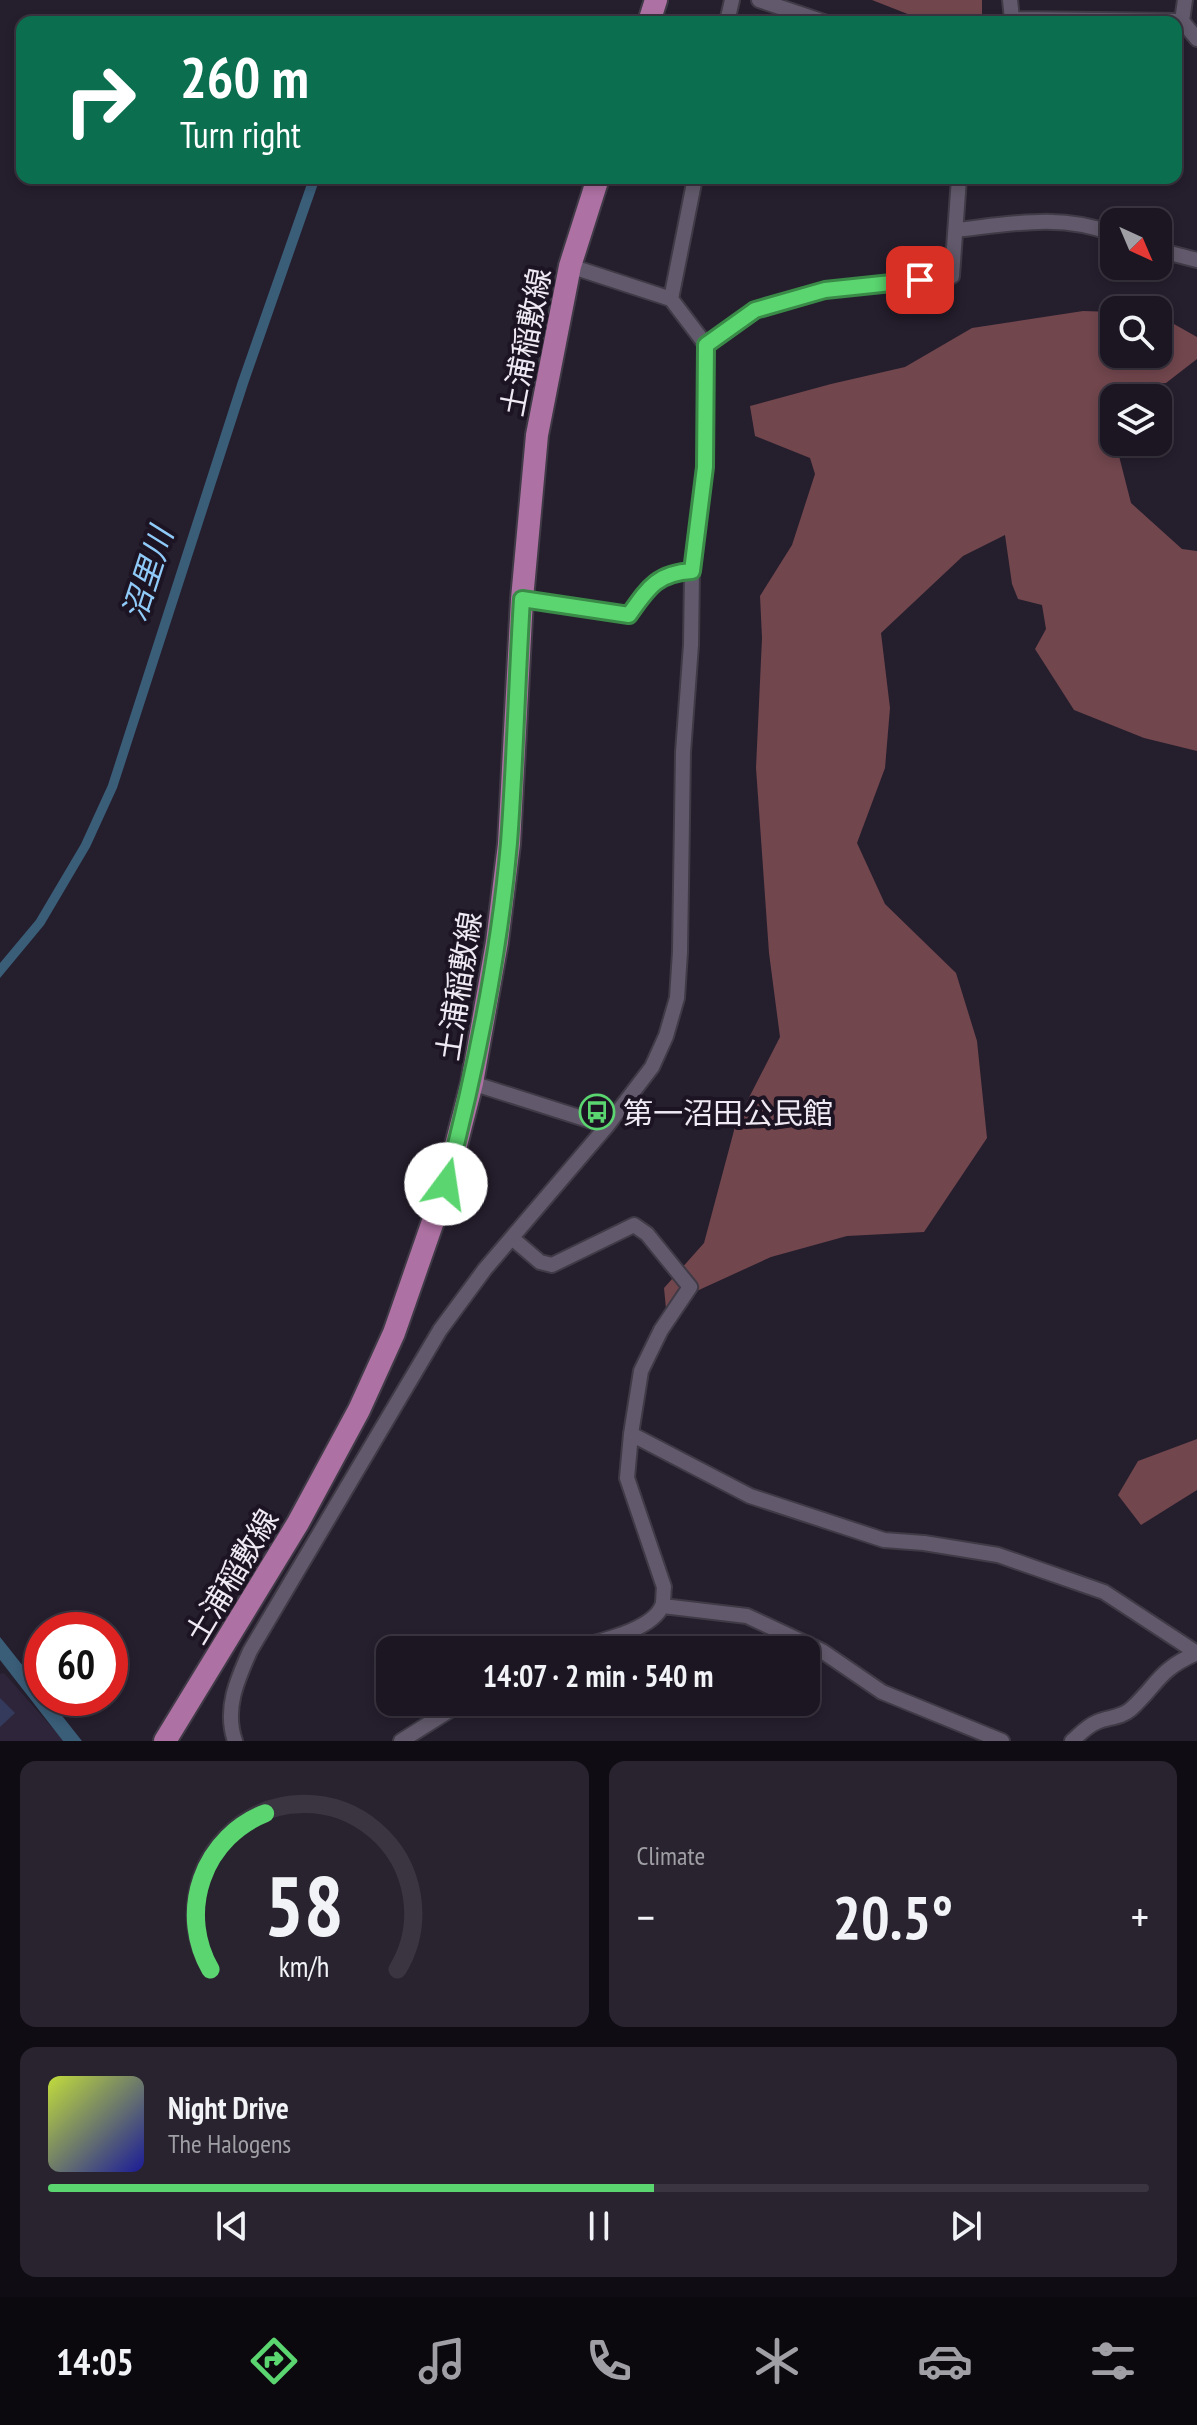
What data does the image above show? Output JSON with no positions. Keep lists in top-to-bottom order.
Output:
{
  "streets": {
    "main road": ["土浦稲敷線"]
  },
  "water": ["沼里川"],
  "places": {
    "bus stop": ["第一沼田公民館"]
  },
  "north": "bottom right",
  "page": {
    "turn": ["260 m", "Turn right"],
    "limit": "60",
    "trip": "14:07 · 2 min · 540 m",
    "tile": "Climate",
    "heat": ["−", "20.5°", "+"],
    "song": ["Night Drive", "The Halogens"],
    "tabs": "14:05",
    "gauge": ["58", "km/h"]
  }
}
